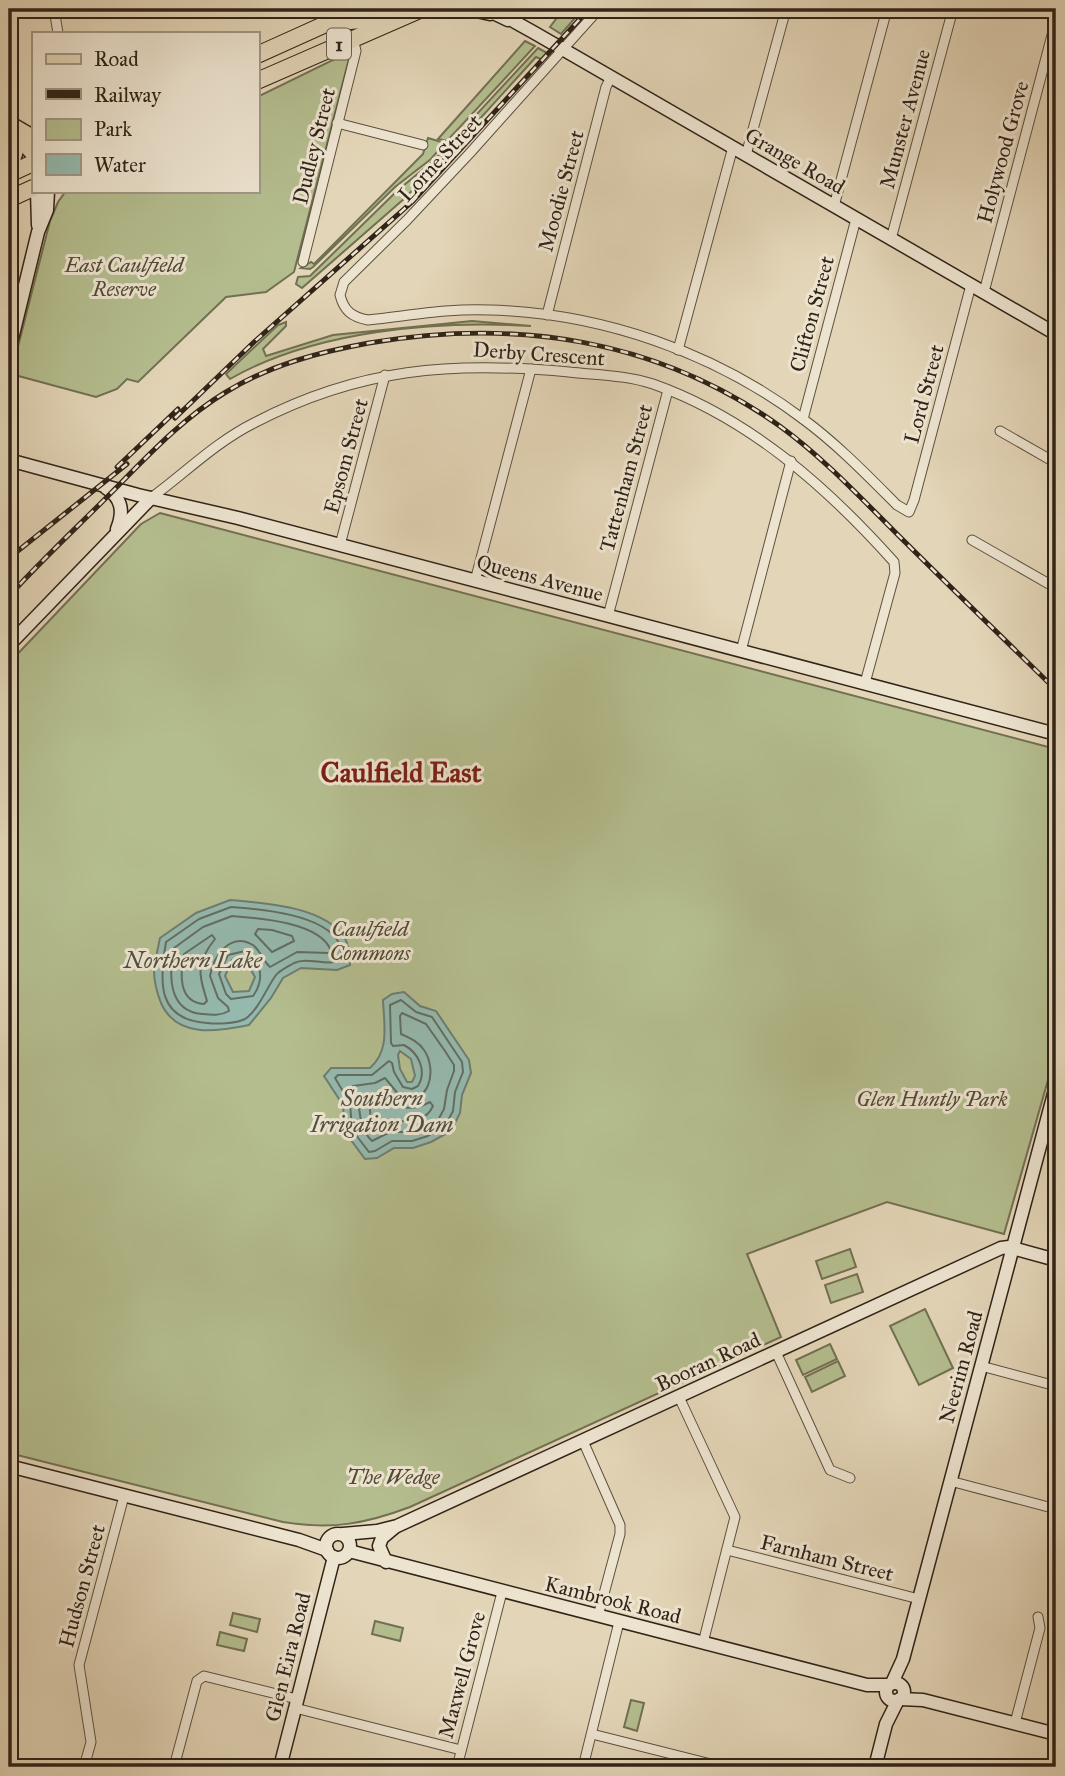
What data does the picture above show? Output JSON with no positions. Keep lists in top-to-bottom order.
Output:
{
  "streets": {
    "highway": ["1"],
    "street": [
      "Munster Avenue",
      "Dudley Street",
      "Holywood Grove",
      "Lorne Street",
      "Grange Road",
      "Moodie Street",
      "Clifton Street",
      "Derby Crescent",
      "Lord Street",
      "Epsom Street",
      "Tattenham Street",
      "Queens Avenue",
      "Booran Road",
      "Neerim Road",
      "Farnham Street",
      "Hudson Street",
      "Kambrook Road",
      "Glen Eira Road",
      "Maxwell Grove"
    ]
  },
  "crossings": [
    ["1", "Dudley Street"],
    ["Munster Avenue", "Grange Road"],
    ["Holywood Grove", "Grange Road"],
    ["Lorne Street", "Grange Road"],
    ["Lorne Street", "Moodie Street"],
    ["Grange Road", "Moodie Street"],
    ["Grange Road", "Clifton Street"],
    ["Grange Road", "Lord Street"],
    ["Clifton Street", "Lord Street"],
    ["Derby Crescent", "Epsom Street"],
    ["Derby Crescent", "Tattenham Street"],
    ["Derby Crescent", "Queens Avenue"],
    ["Epsom Street", "Queens Avenue"],
    ["Tattenham Street", "Queens Avenue"],
    ["Booran Road", "Neerim Road"],
    ["Booran Road", "Kambrook Road"],
    ["Booran Road", "Glen Eira Road"],
    ["Neerim Road", "Farnham Street"],
    ["Neerim Road", "Kambrook Road"],
    ["Kambrook Road", "Maxwell Grove"]
  ],
  "districts": ["Caulfield East"],
  "water": ["Northern Lake", "Southern Irrigation Dam"],
  "parks": [
    "East Caulfield Reserve",
    "Caulfield Commons",
    "Glen Huntly Park",
    "The Wedge"
  ],
  "legend": [
    "Road",
    "Railway",
    "Park",
    "Water"
  ]
}
